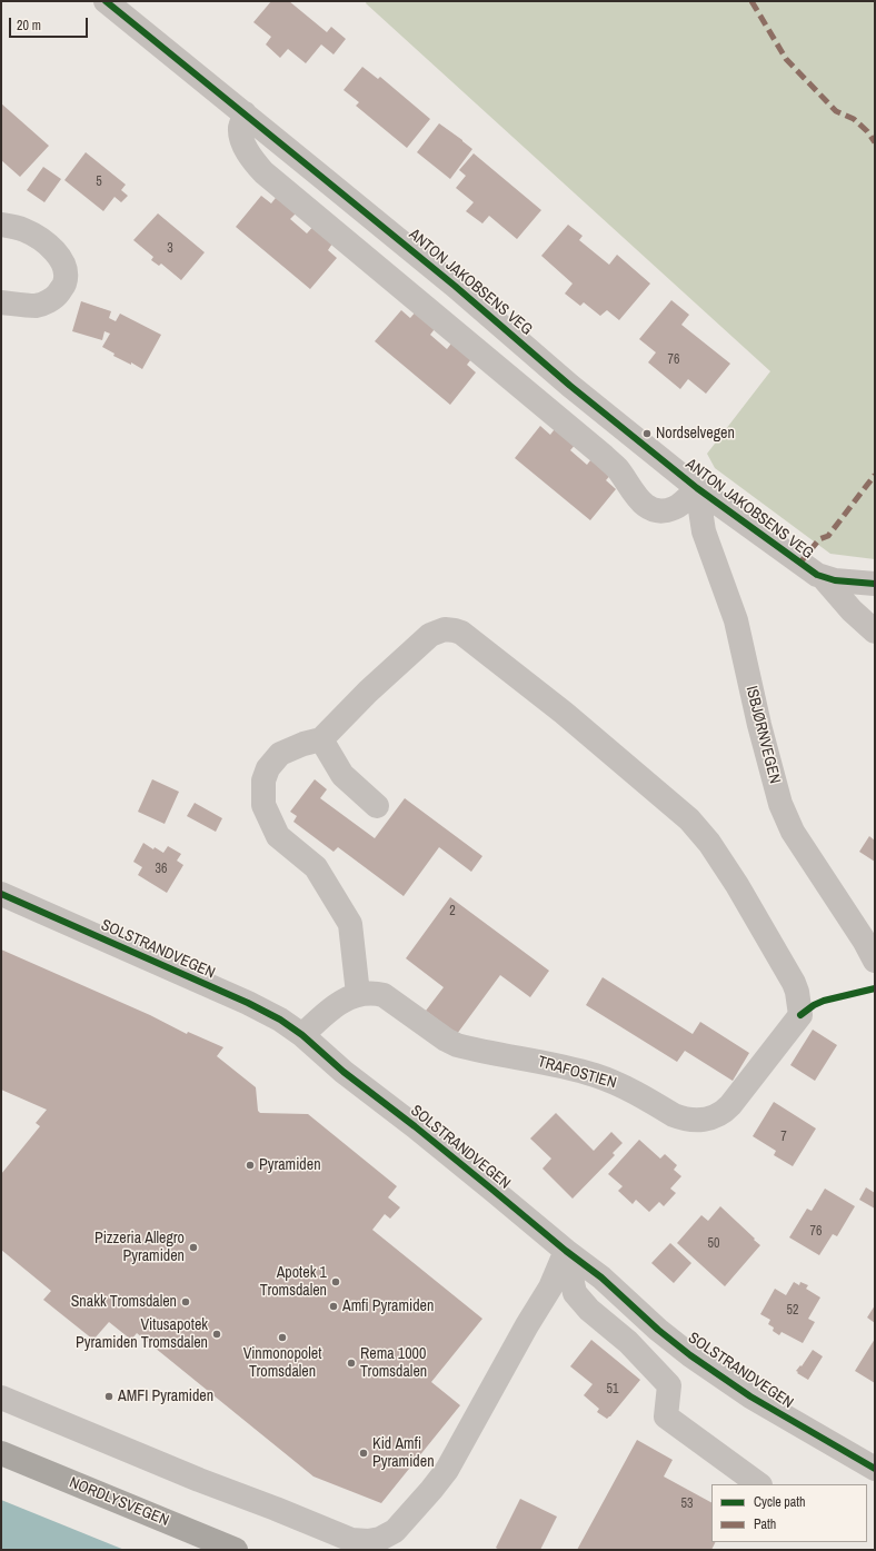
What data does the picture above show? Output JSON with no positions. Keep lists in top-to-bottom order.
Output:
{
  "streets": {
    "highway": ["NORDLYSVEGEN"],
    "street": [
      "ANTON JAKOBSENS VEG",
      "ISBJØRNVEGEN",
      "SOLSTRANDVEGEN",
      "TRAFOSTIEN"
    ]
  },
  "crossings": [
    ["ANTON JAKOBSENS VEG", "ISBJØRNVEGEN"]
  ],
  "places": [
    "Nordselvegen",
    "Pyramiden",
    "Pizzeria Allegro Pyramiden",
    "Apotek 1 Tromsdalen",
    "Snakk Tromsdalen",
    "Amfi Pyramiden",
    "Vitusapotek Pyramiden Tromsdalen",
    "Vinmonopolet Tromsdalen",
    "Rema 1000 Tromsdalen",
    "AMFI Pyramiden",
    "Kid Amfi Pyramiden"
  ],
  "house_numbers": [
    "5",
    "3",
    "76",
    "36",
    "2",
    "7",
    "76",
    "50",
    "52",
    "51",
    "53"
  ],
  "legend": ["Cycle path", "Path"],
  "scale_bar": "20 m"
}
